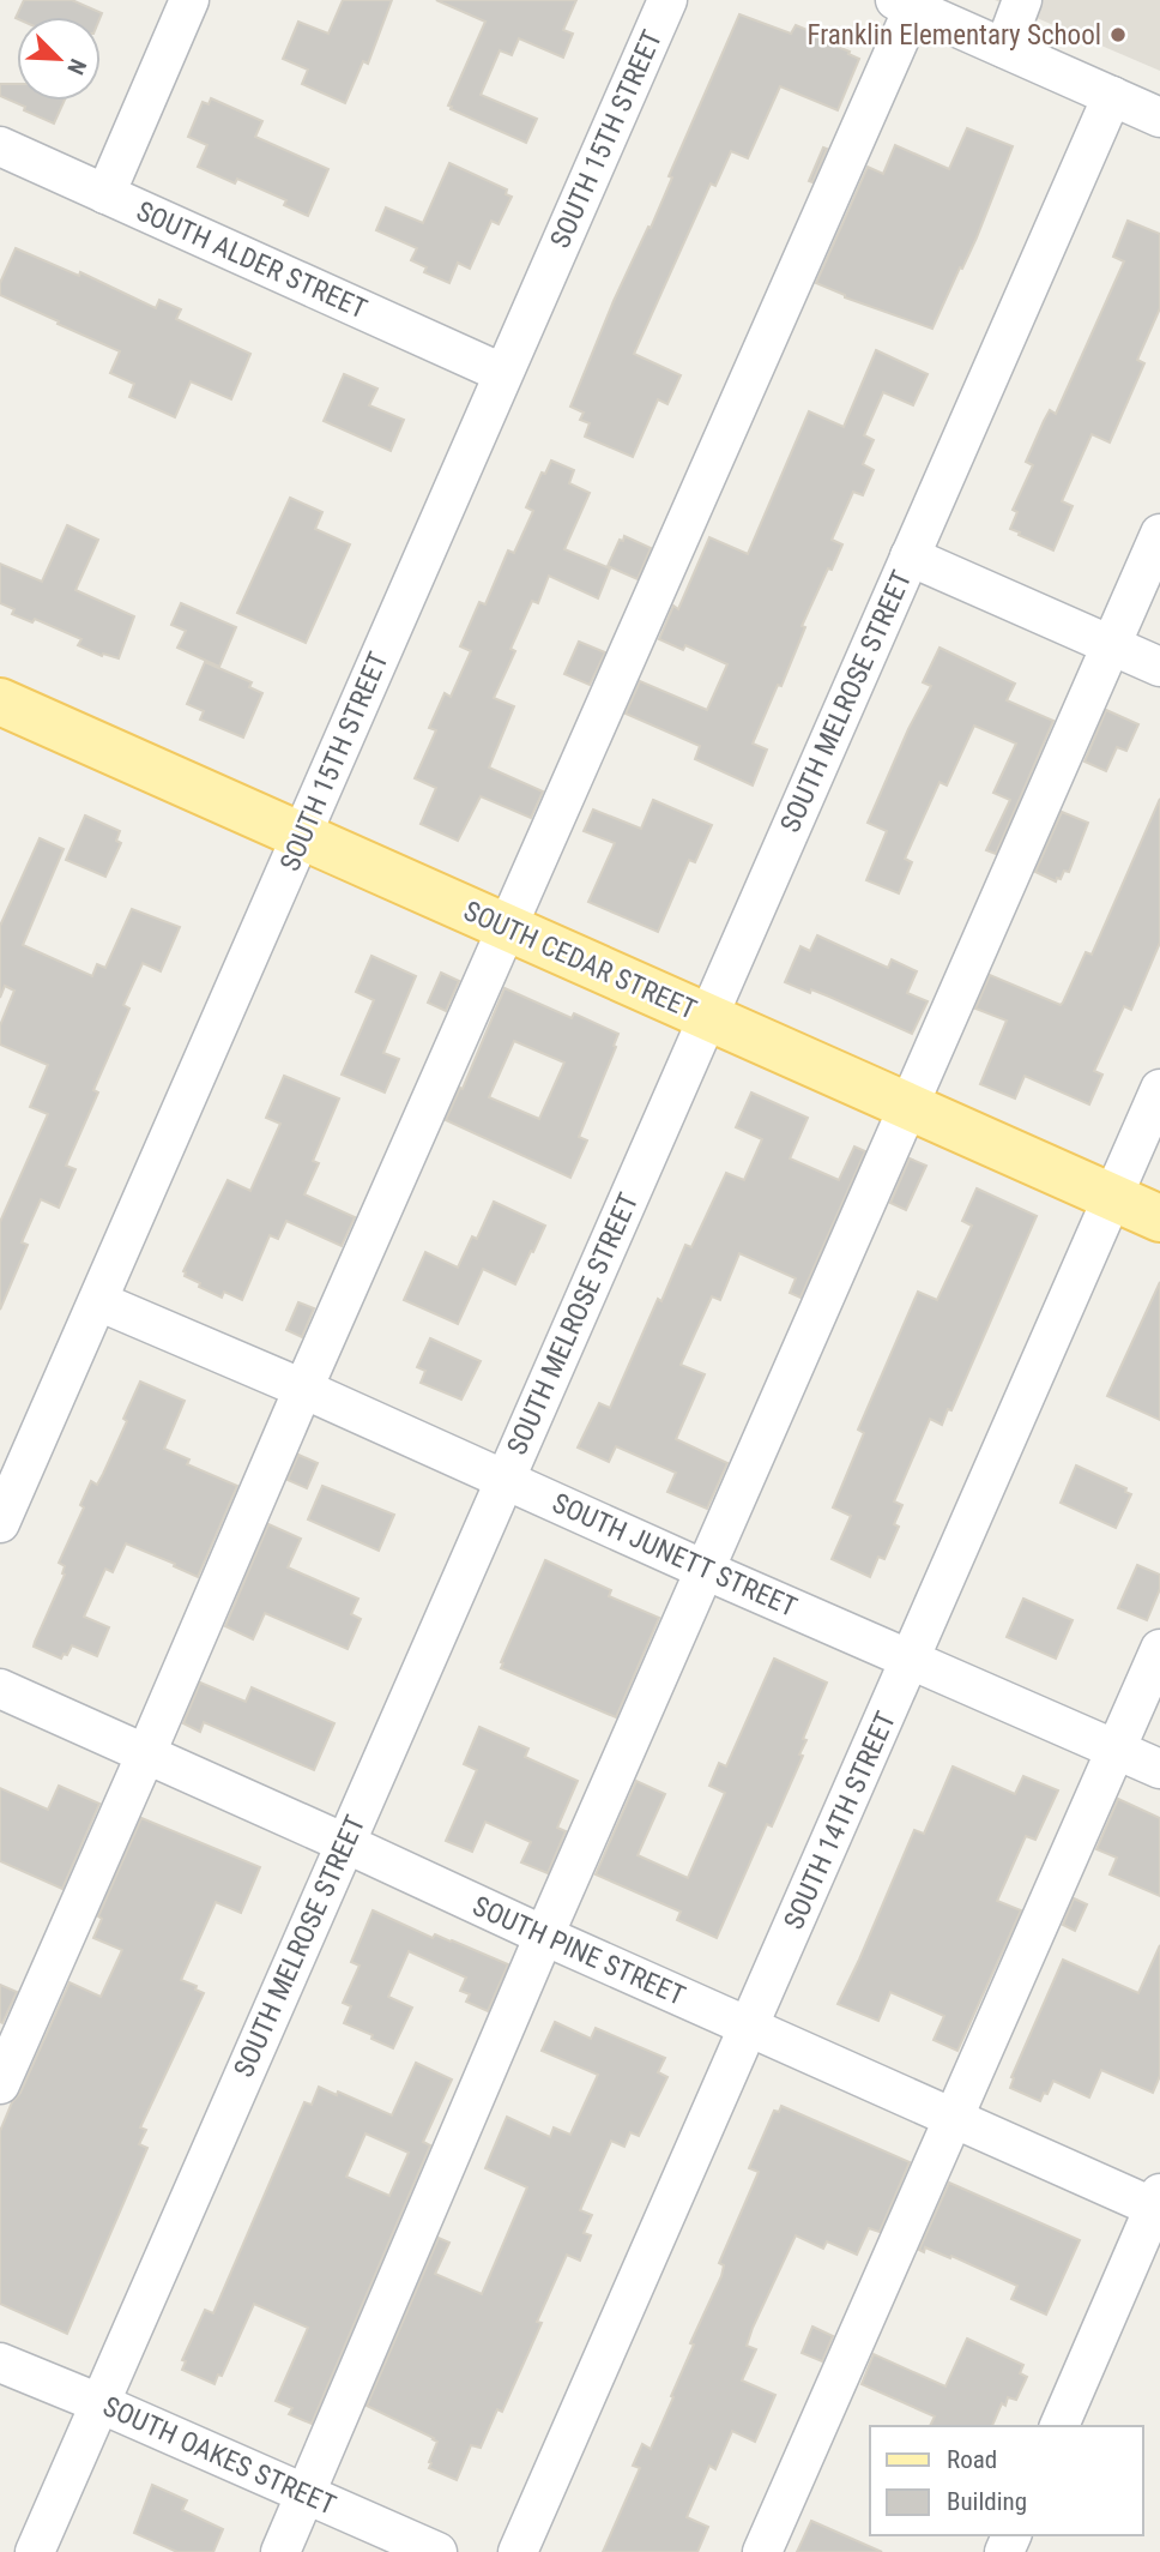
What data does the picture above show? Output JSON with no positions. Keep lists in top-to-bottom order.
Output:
{
  "streets": {
    "main road": ["SOUTH CEDAR STREET"],
    "street": [
      "SOUTH 15TH STREET",
      "SOUTH ALDER STREET",
      "SOUTH MELROSE STREET",
      "SOUTH JUNETT STREET",
      "SOUTH 14TH STREET",
      "SOUTH PINE STREET",
      "SOUTH OAKES STREET"
    ]
  },
  "crossings": [
    ["SOUTH 15TH STREET", "SOUTH ALDER STREET"],
    ["SOUTH 15TH STREET", "SOUTH CEDAR STREET"],
    ["SOUTH 15TH STREET", "SOUTH JUNETT STREET"],
    ["SOUTH MELROSE STREET", "SOUTH CEDAR STREET"],
    ["SOUTH MELROSE STREET", "SOUTH JUNETT STREET"],
    ["SOUTH MELROSE STREET", "SOUTH PINE STREET"],
    ["SOUTH MELROSE STREET", "SOUTH OAKES STREET"],
    ["SOUTH CEDAR STREET", "SOUTH 14TH STREET"],
    ["SOUTH JUNETT STREET", "SOUTH 14TH STREET"],
    ["SOUTH 14TH STREET", "SOUTH PINE STREET"]
  ],
  "places": ["Franklin Elementary School"],
  "legend": ["Road", "Building"],
  "north": "bottom right"
}
